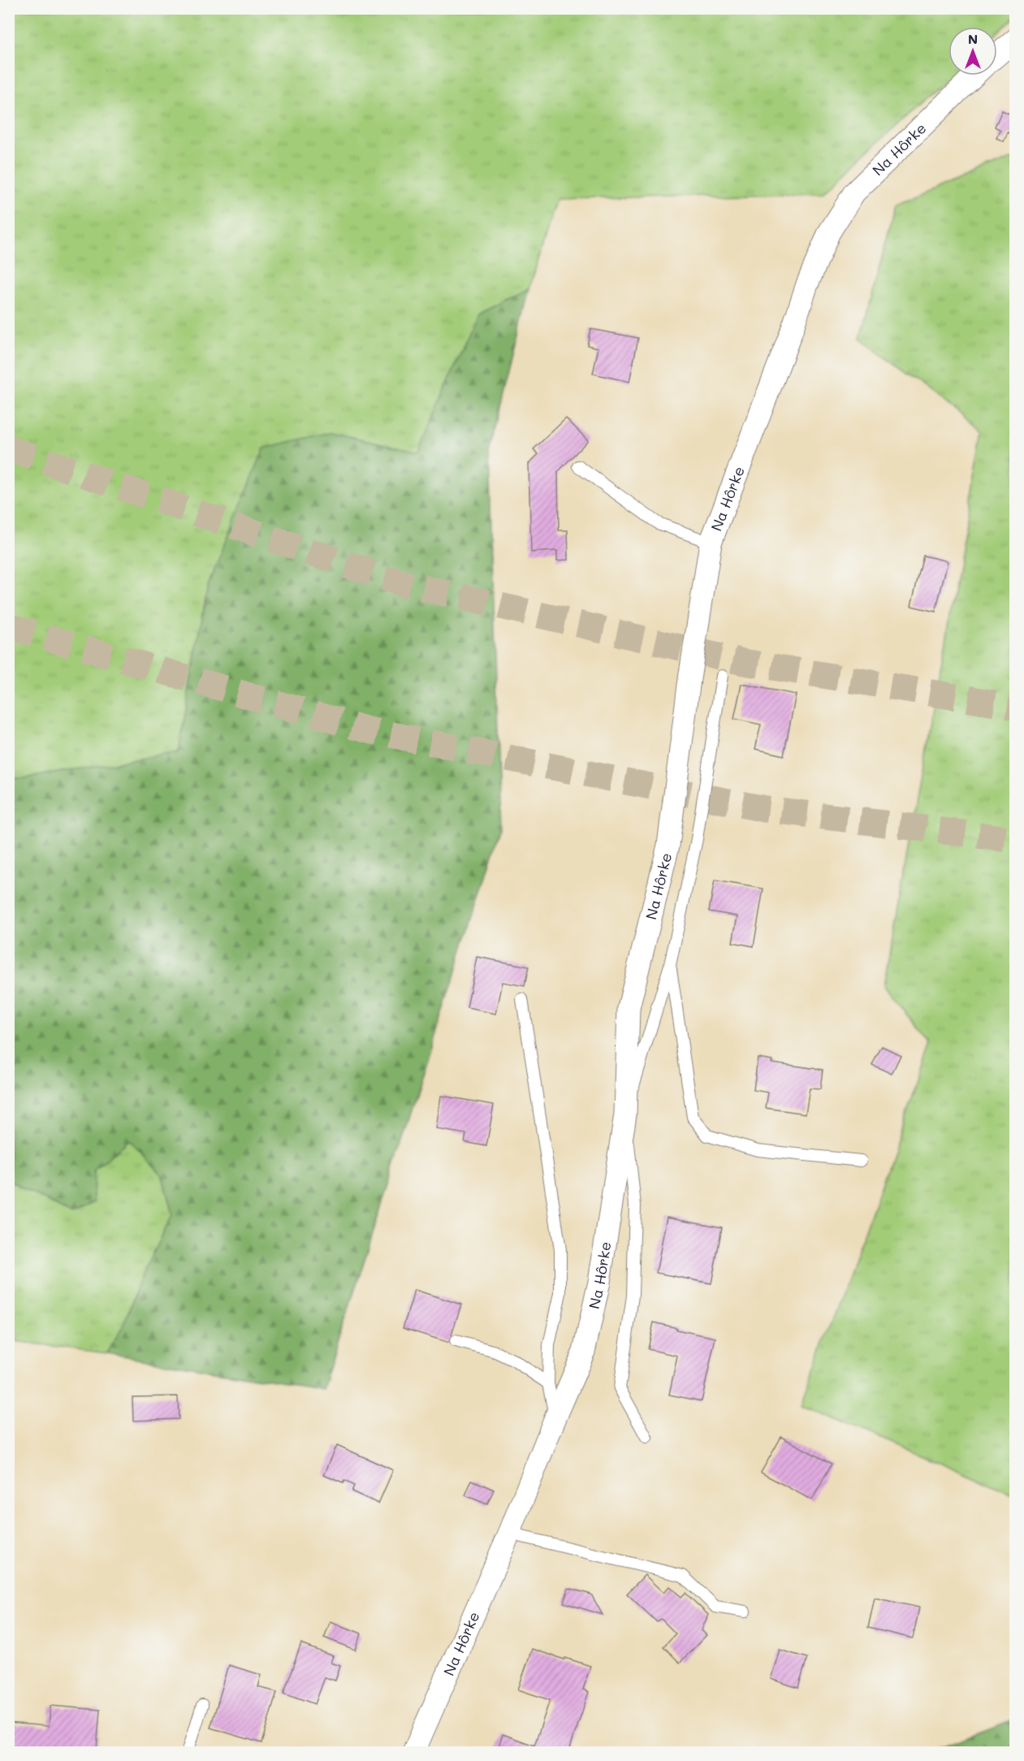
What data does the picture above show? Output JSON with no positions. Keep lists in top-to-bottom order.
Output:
{
  "streets": {
    "street": ["Na Hôrke"]
  },
  "north": "top"
}
